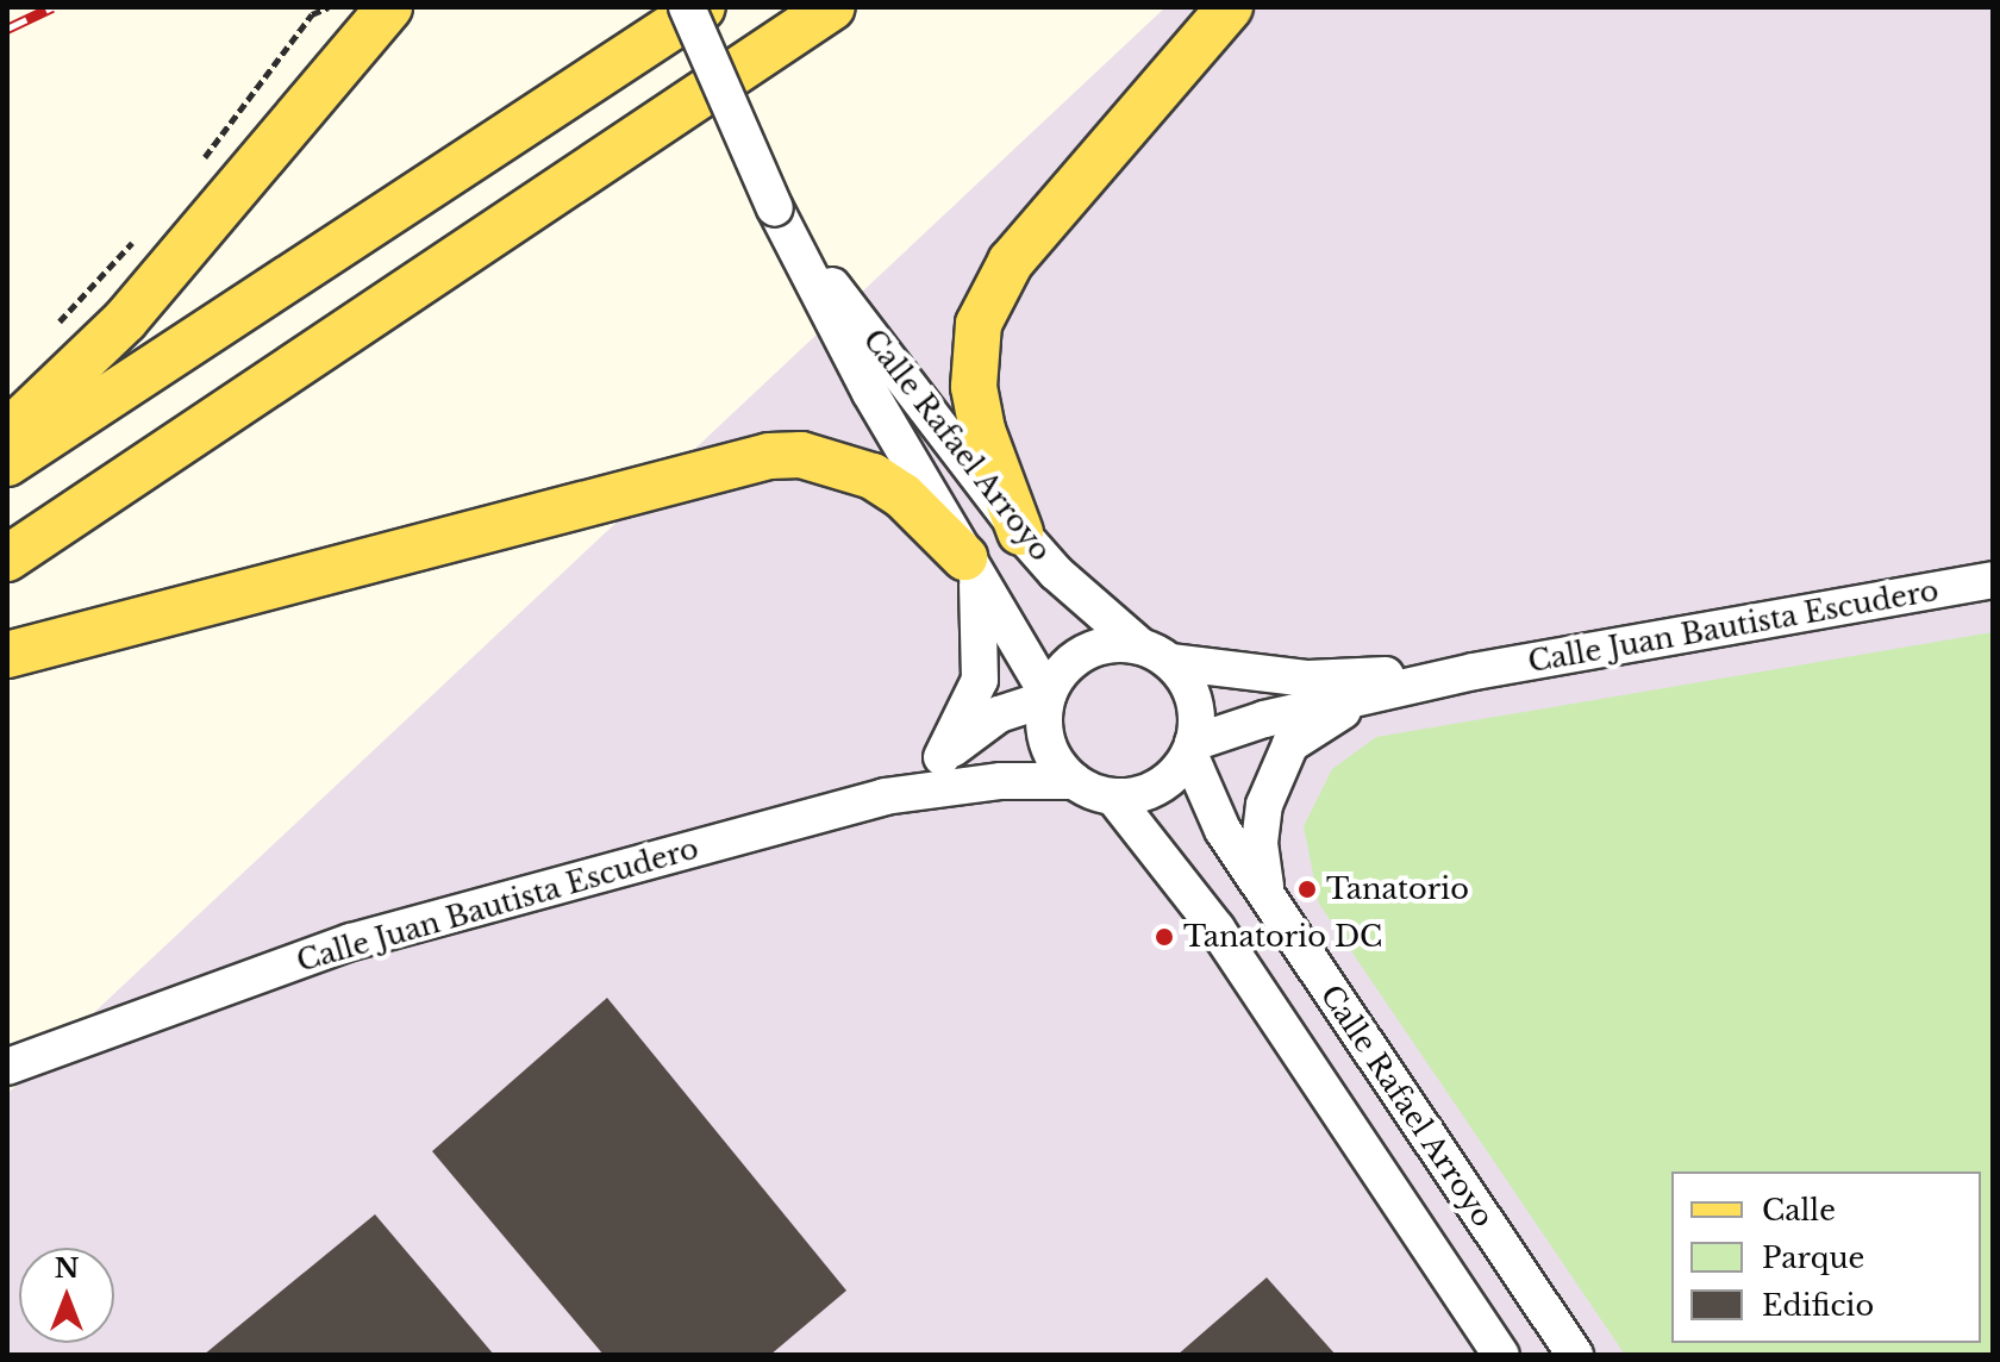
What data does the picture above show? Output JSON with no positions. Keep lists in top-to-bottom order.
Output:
{
  "streets": {
    "street": ["Calle Rafael Arroyo", "Calle Juan Bautista Escudero"]
  },
  "crossings": [
    ["Calle Rafael Arroyo", "Calle Juan Bautista Escudero"]
  ],
  "places": ["Tanatorio", "Tanatorio DC"],
  "legend": ["Calle", "Parque", "Edificio"],
  "north": "top"
}
